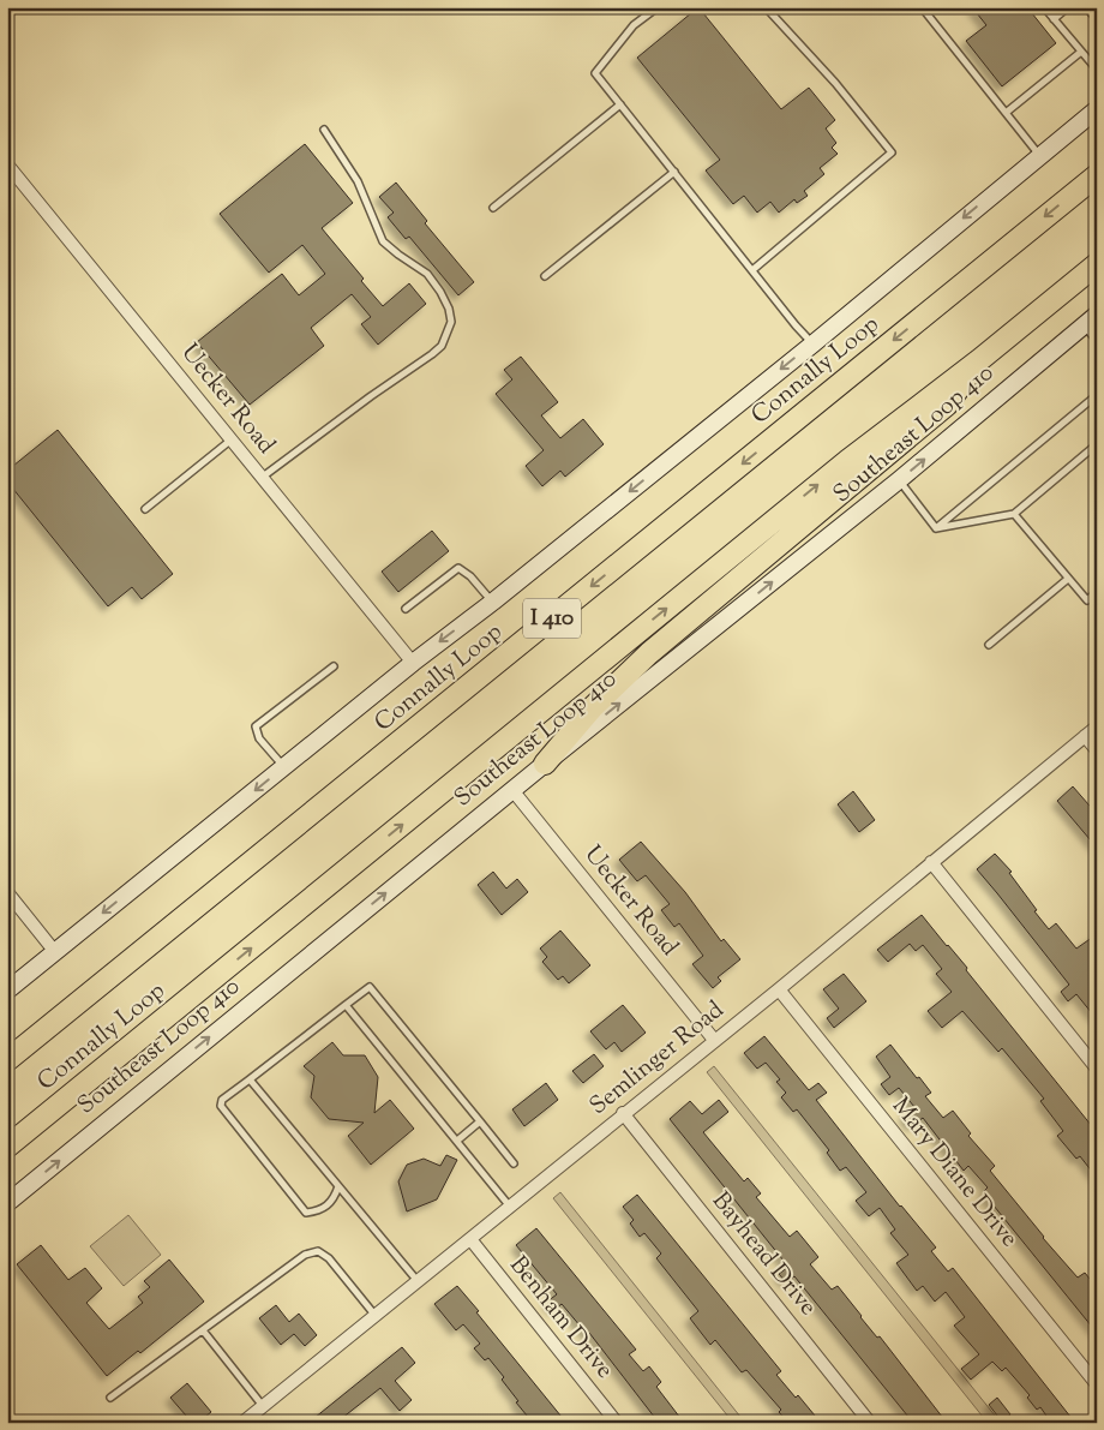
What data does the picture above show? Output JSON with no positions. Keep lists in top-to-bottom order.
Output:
{
  "streets": {
    "highway": ["Connally Loop", "I 410"],
    "main road": ["Southeast Loop 410"],
    "street": [
      "Uecker Road",
      "Semlinger Road",
      "Mary Diane Drive",
      "Bayhead Drive",
      "Benham Drive"
    ]
  },
  "crossings": [
    ["Uecker Road", "Southeast Loop 410"],
    ["Uecker Road", "Semlinger Road"],
    ["Semlinger Road", "Mary Diane Drive"],
    ["Semlinger Road", "Bayhead Drive"],
    ["Semlinger Road", "Benham Drive"]
  ],
  "one_way": ["Southeast Loop 410"]
}
